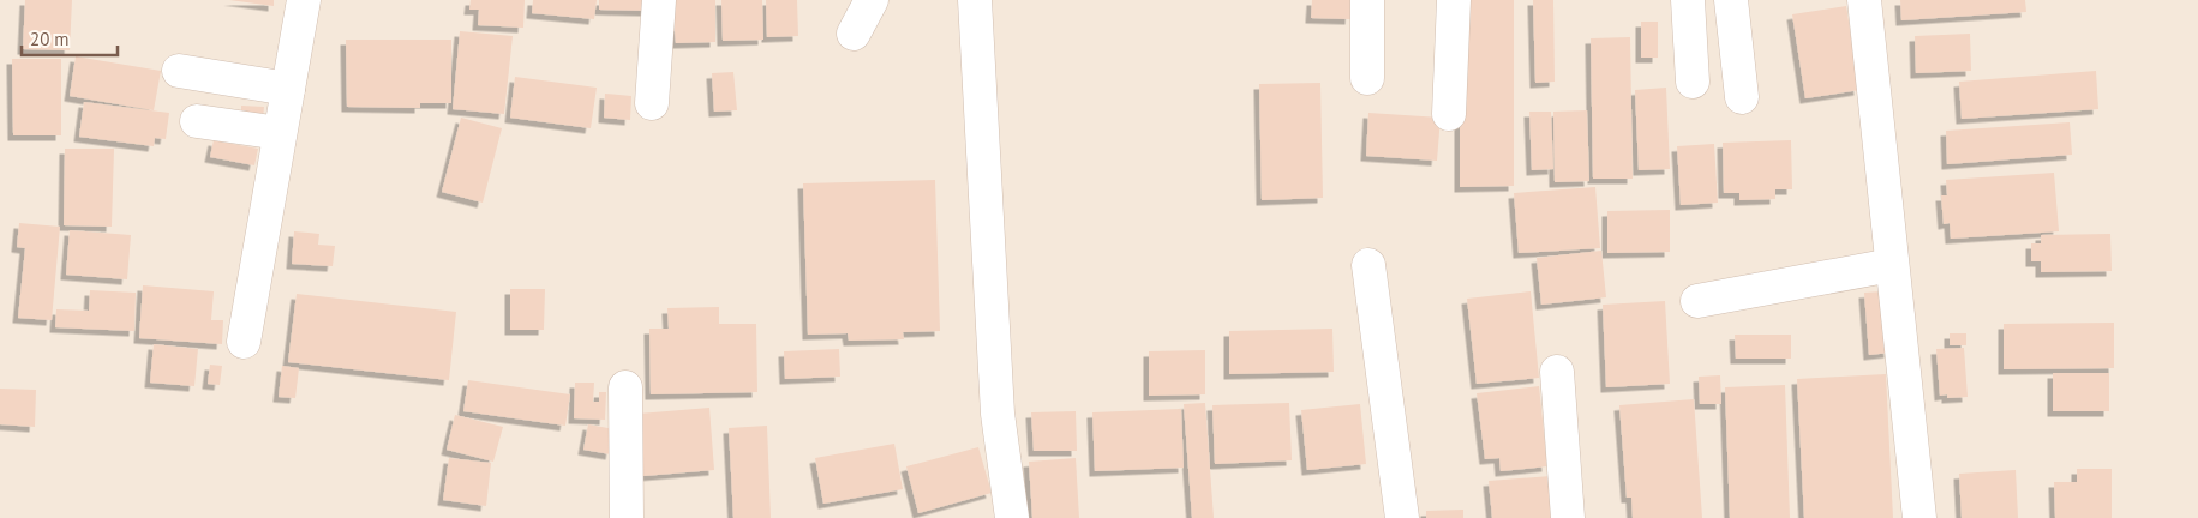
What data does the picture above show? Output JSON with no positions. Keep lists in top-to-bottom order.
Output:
{
  "scale_bar": "20 m"
}
